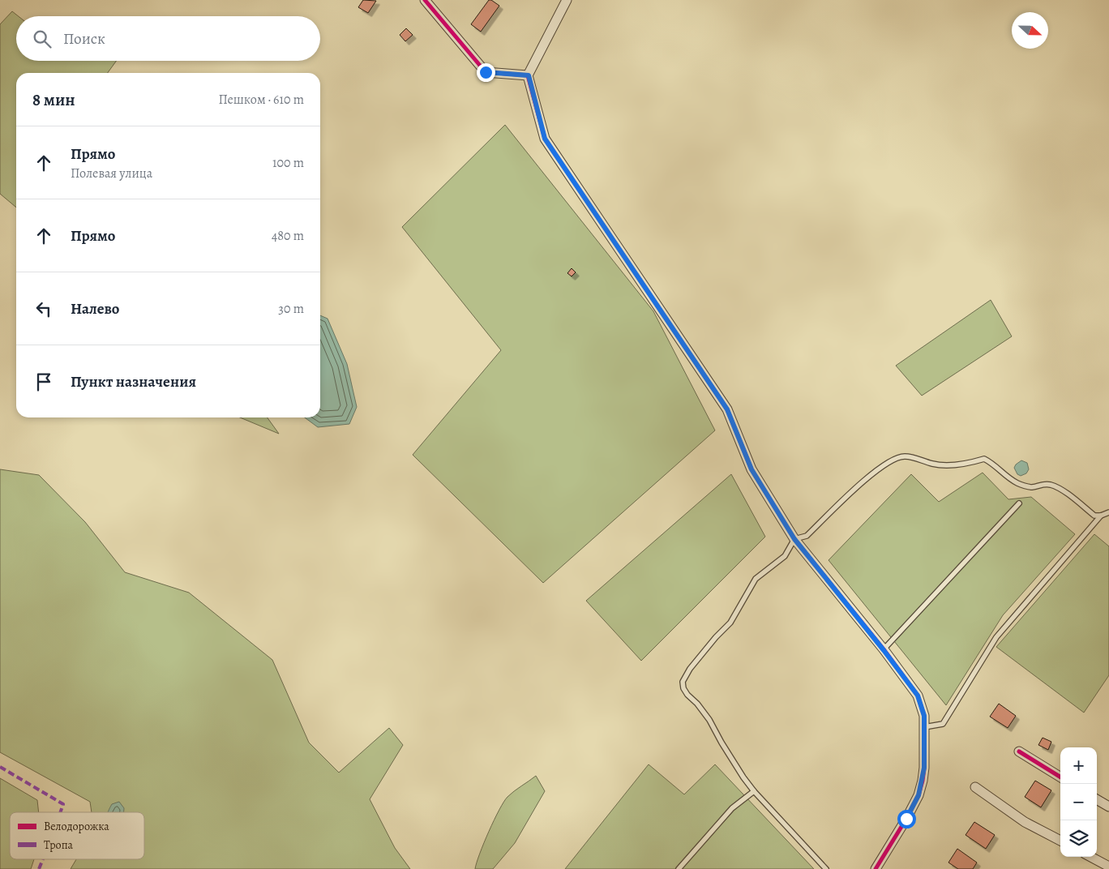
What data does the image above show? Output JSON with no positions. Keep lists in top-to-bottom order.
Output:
{
  "legend": ["Велодорожка", "Тропа"],
  "north": "right",
  "page": {
    "search": "Поиск",
    "heading": ["8 мин", "Пешком · 610 m"],
    "list": [
      ["Прямо", "Полевая улица", "100 m"],
      ["Прямо", "480 m"],
      ["Налево", "30 m"],
      "Пункт назначения"
    ],
    "map_buttons": ["+", "−"]
  }
}
